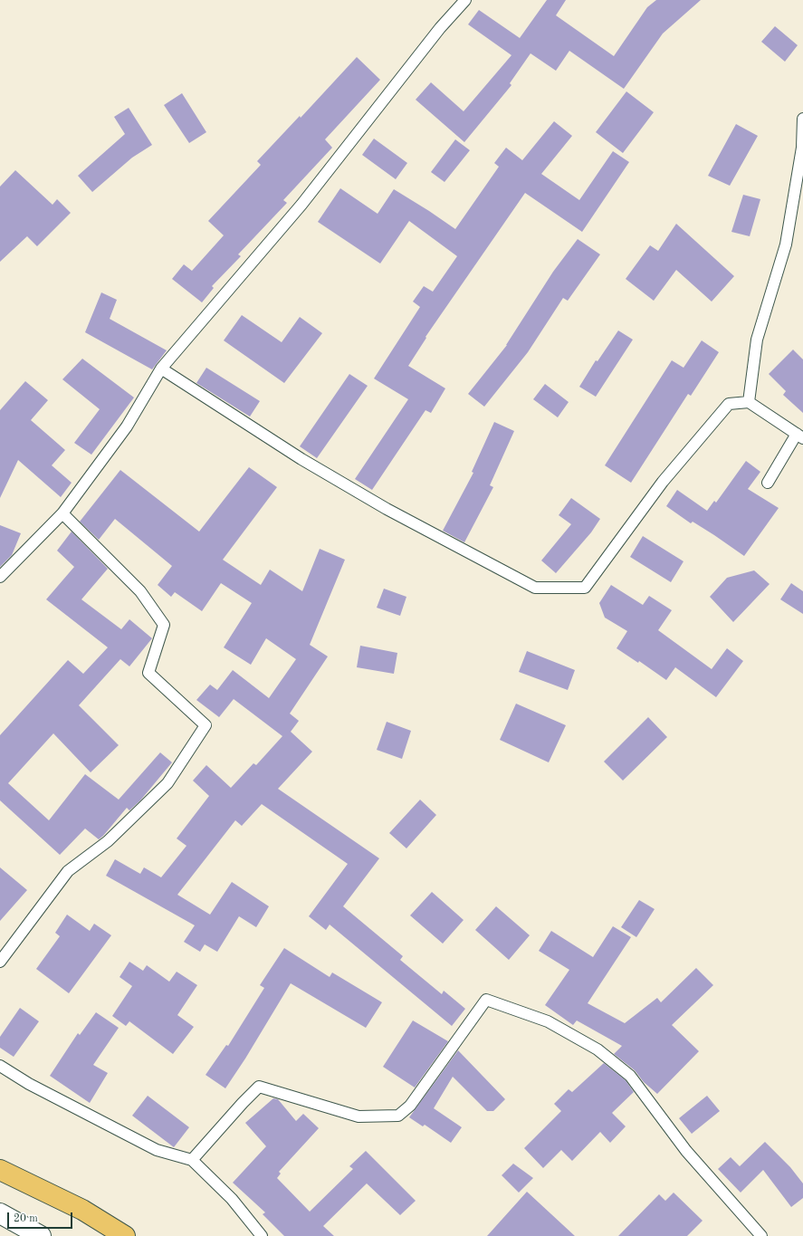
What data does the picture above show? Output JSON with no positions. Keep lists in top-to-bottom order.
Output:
{
  "scale_bar": "20 m"
}
